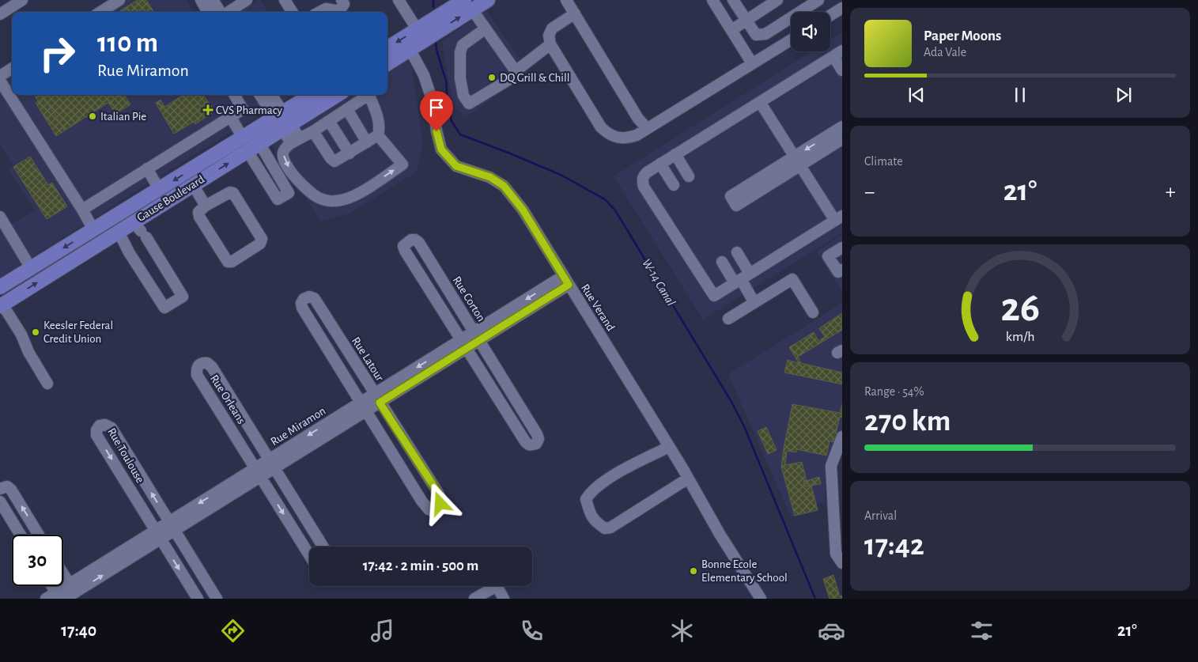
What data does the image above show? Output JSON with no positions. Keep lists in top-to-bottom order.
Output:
{
  "streets": {
    "main road": ["Gause Boulevard"],
    "street": [
      "Rue Corton",
      "Rue Verand",
      "Rue Latour",
      "Rue Orleans",
      "Rue Miramon",
      "Rue Toulouse"
    ]
  },
  "crossings": [
    ["Rue Corton", "Rue Miramon"],
    ["Rue Verand", "Rue Miramon"],
    ["Rue Latour", "Rue Miramon"],
    ["Rue Orleans", "Rue Miramon"],
    ["Rue Miramon", "Rue Toulouse"]
  ],
  "water": ["W-14 Canal"],
  "places": {
    "other": [
      "DQ Grill & Chill",
      "Italian Pie",
      "Keesler Federal Credit Union",
      "Bonne Ecole Elementary School"
    ],
    "health": ["CVS Pharmacy"]
  },
  "page": {
    "turn": ["110 m", "Rue Miramon"],
    "song": ["Paper Moons", "Ada Vale"],
    "tile": [
      "Climate",
      ["Range · 54%", "270 km"],
      ["Arrival", "17:42"]
    ],
    "heat": ["−", "21°", "+"],
    "limit": "30",
    "trip": "17:42 · 2 min · 500 m",
    "tabs": ["17:40", "21°"],
    "gauge": ["26", "km/h"]
  }
}
